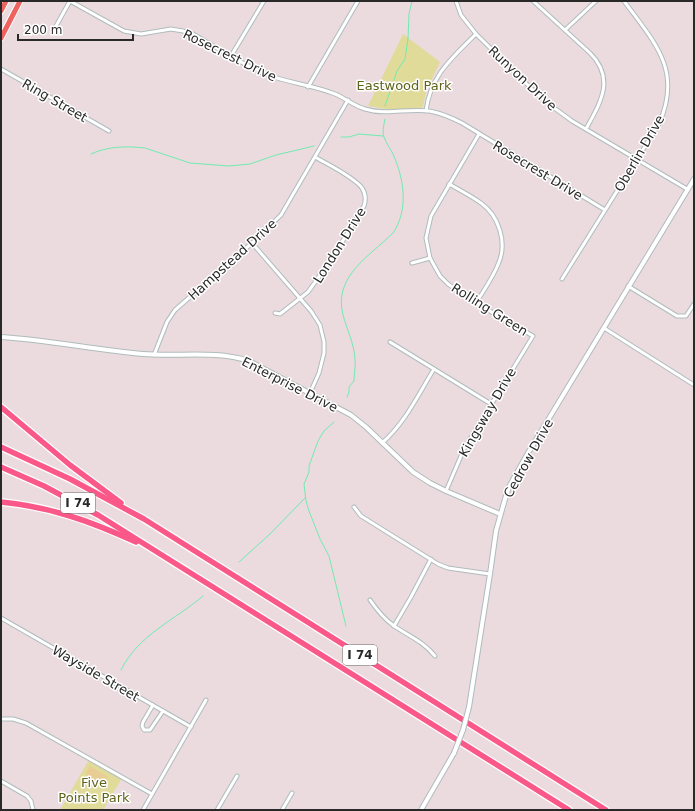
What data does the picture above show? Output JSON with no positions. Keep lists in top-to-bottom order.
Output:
{
  "streets": {
    "highway": ["I 74"],
    "street": [
      "Rosecrest Drive",
      "Runyon Drive",
      "Ring Street",
      "Oberlin Drive",
      "London Drive",
      "Hampstead Drive",
      "Rolling Green",
      "Enterprise Drive",
      "Kingsway Drive",
      "Cedrow Drive",
      "Wayside Street"
    ]
  },
  "crossings": [
    ["Rosecrest Drive", "Oberlin Drive"],
    ["Rosecrest Drive", "Hampstead Drive"],
    ["Rosecrest Drive", "Rolling Green"],
    ["Runyon Drive", "Oberlin Drive"],
    ["Runyon Drive", "Cedrow Drive"],
    ["London Drive", "Hampstead Drive"],
    ["Hampstead Drive", "Enterprise Drive"],
    ["Rolling Green", "Kingsway Drive"],
    ["Enterprise Drive", "Kingsway Drive"],
    ["Enterprise Drive", "Cedrow Drive"]
  ],
  "parks": ["Eastwood Park", "Five Points Park"],
  "scale_bar": "200 m"
}
